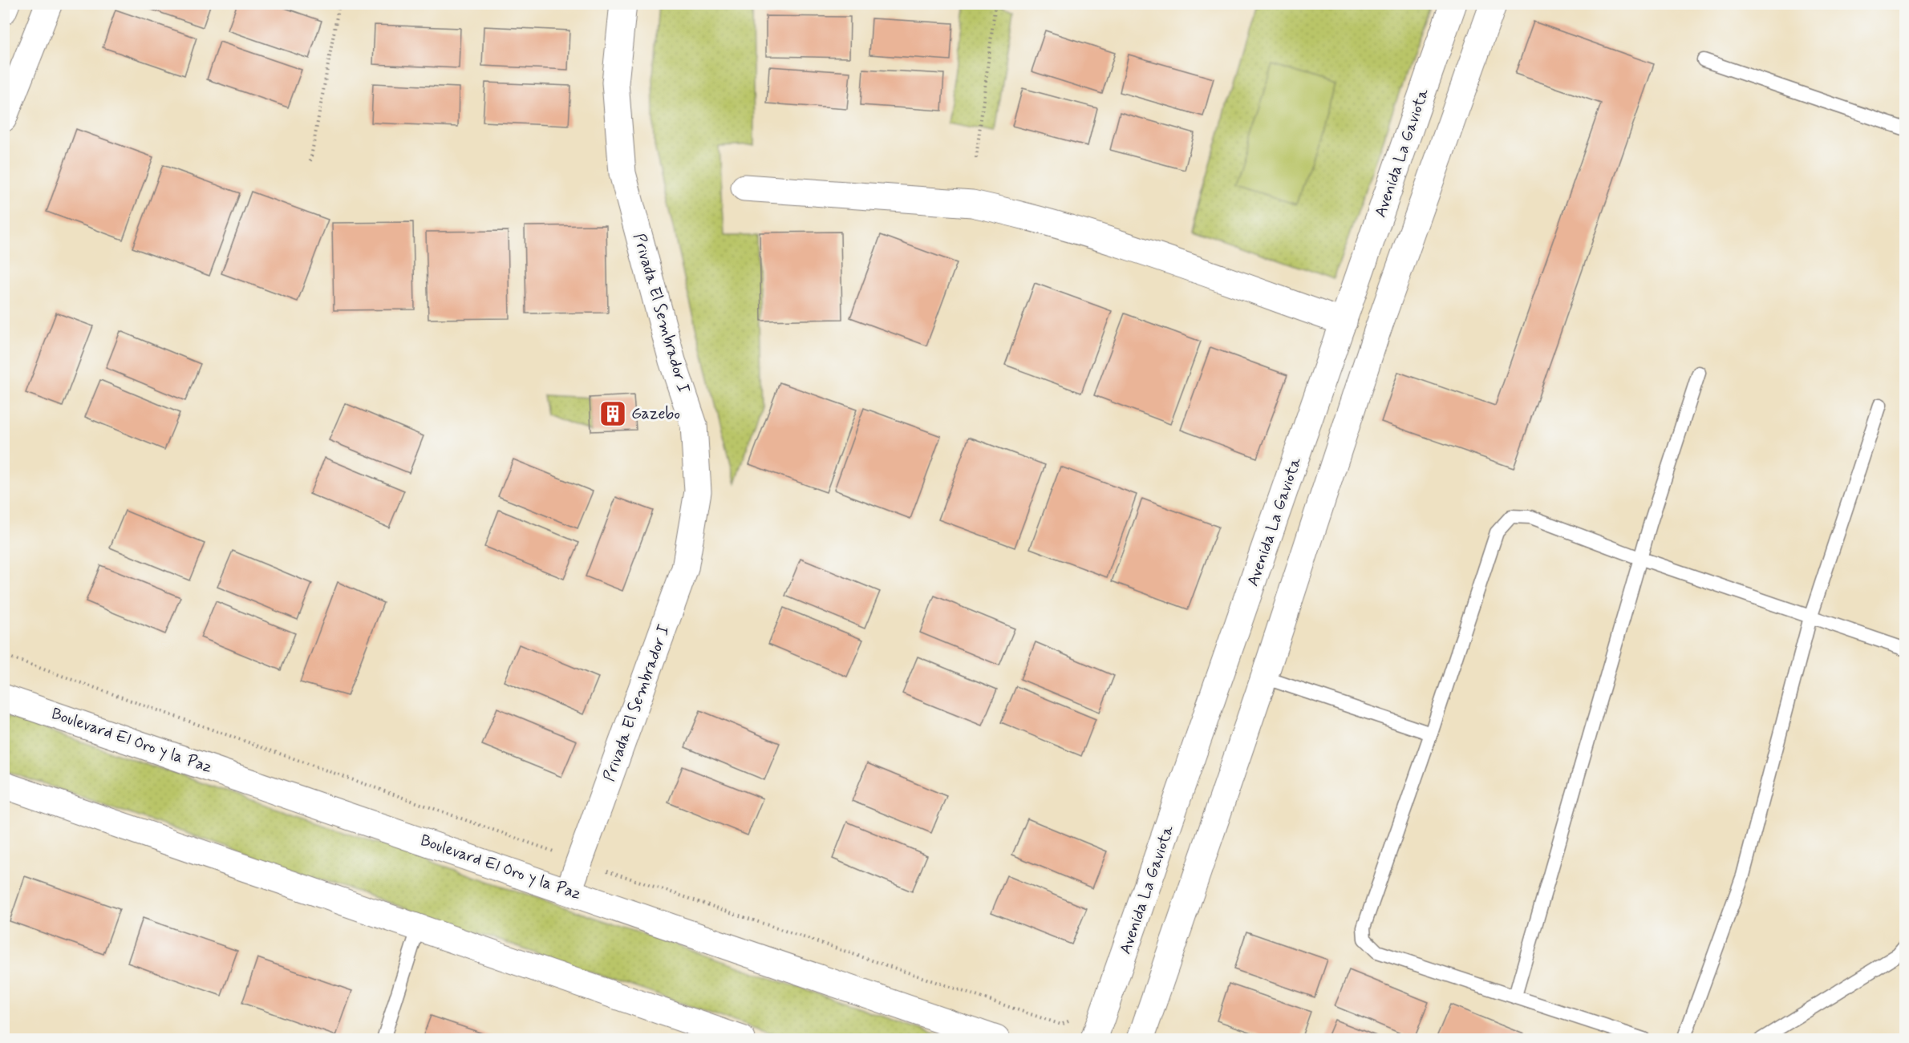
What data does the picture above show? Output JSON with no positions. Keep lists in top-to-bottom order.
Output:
{
  "streets": {
    "street": ["Avenida La Gaviota", "Privada El Sembrador I", "Boulevard El Oro y la Paz"]
  },
  "crossings": [
    ["Privada El Sembrador I", "Boulevard El Oro y la Paz"]
  ],
  "places": {
    "building": ["Gazebo"]
  }
}
